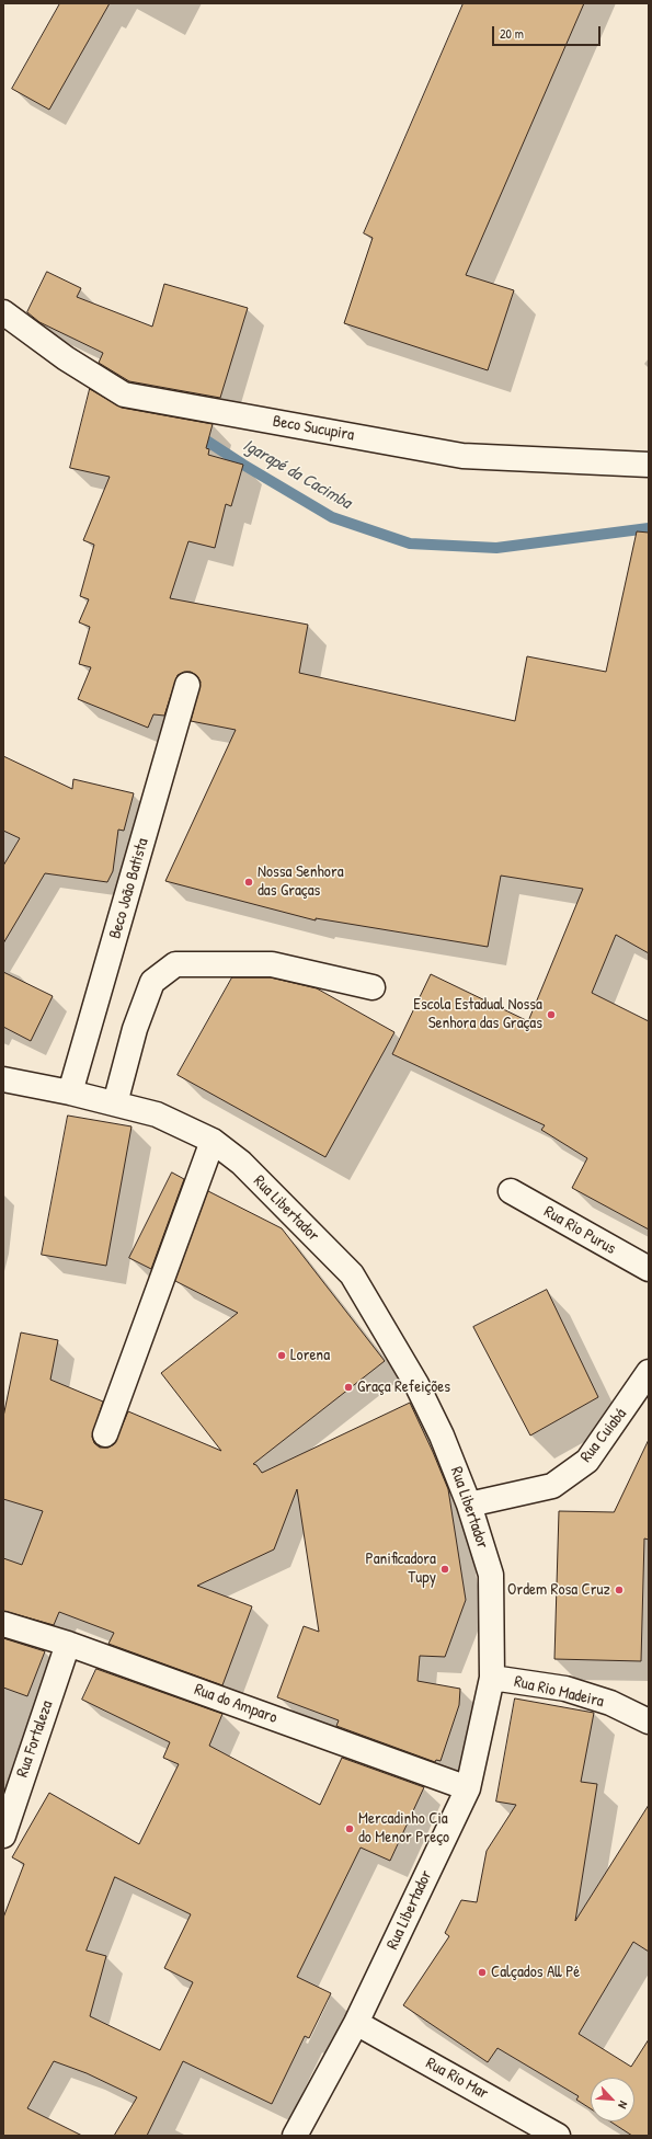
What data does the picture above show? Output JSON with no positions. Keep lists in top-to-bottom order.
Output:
{
  "streets": {
    "street": [
      "Beco Sucupira",
      "Beco João Batista",
      "Rua Libertador",
      "Rua Rio Purus",
      "Rua Cuiabá",
      "Rua Rio Madeira",
      "Rua do Amparo",
      "Rua Fortaleza",
      "Rua Rio Mar"
    ]
  },
  "crossings": [
    ["Beco João Batista", "Rua Libertador"],
    ["Rua Libertador", "Rua Cuiabá"],
    ["Rua Libertador", "Rua Rio Madeira"],
    ["Rua Libertador", "Rua do Amparo"],
    ["Rua Libertador", "Rua Rio Mar"],
    ["Rua do Amparo", "Rua Fortaleza"]
  ],
  "water": ["Igarapé da Cacimba"],
  "places": [
    "Nossa Senhora das Graças",
    "Escola Estadual Nossa Senhora das Graças",
    "Lorena",
    "Graça Refeições",
    "Panificadora Tupy",
    "Ordem Rosa Cruz",
    "Mercadinho Cia do Menor Preço",
    "Calçados All Pé"
  ],
  "scale_bar": "20 m",
  "north": "bottom right"
}
